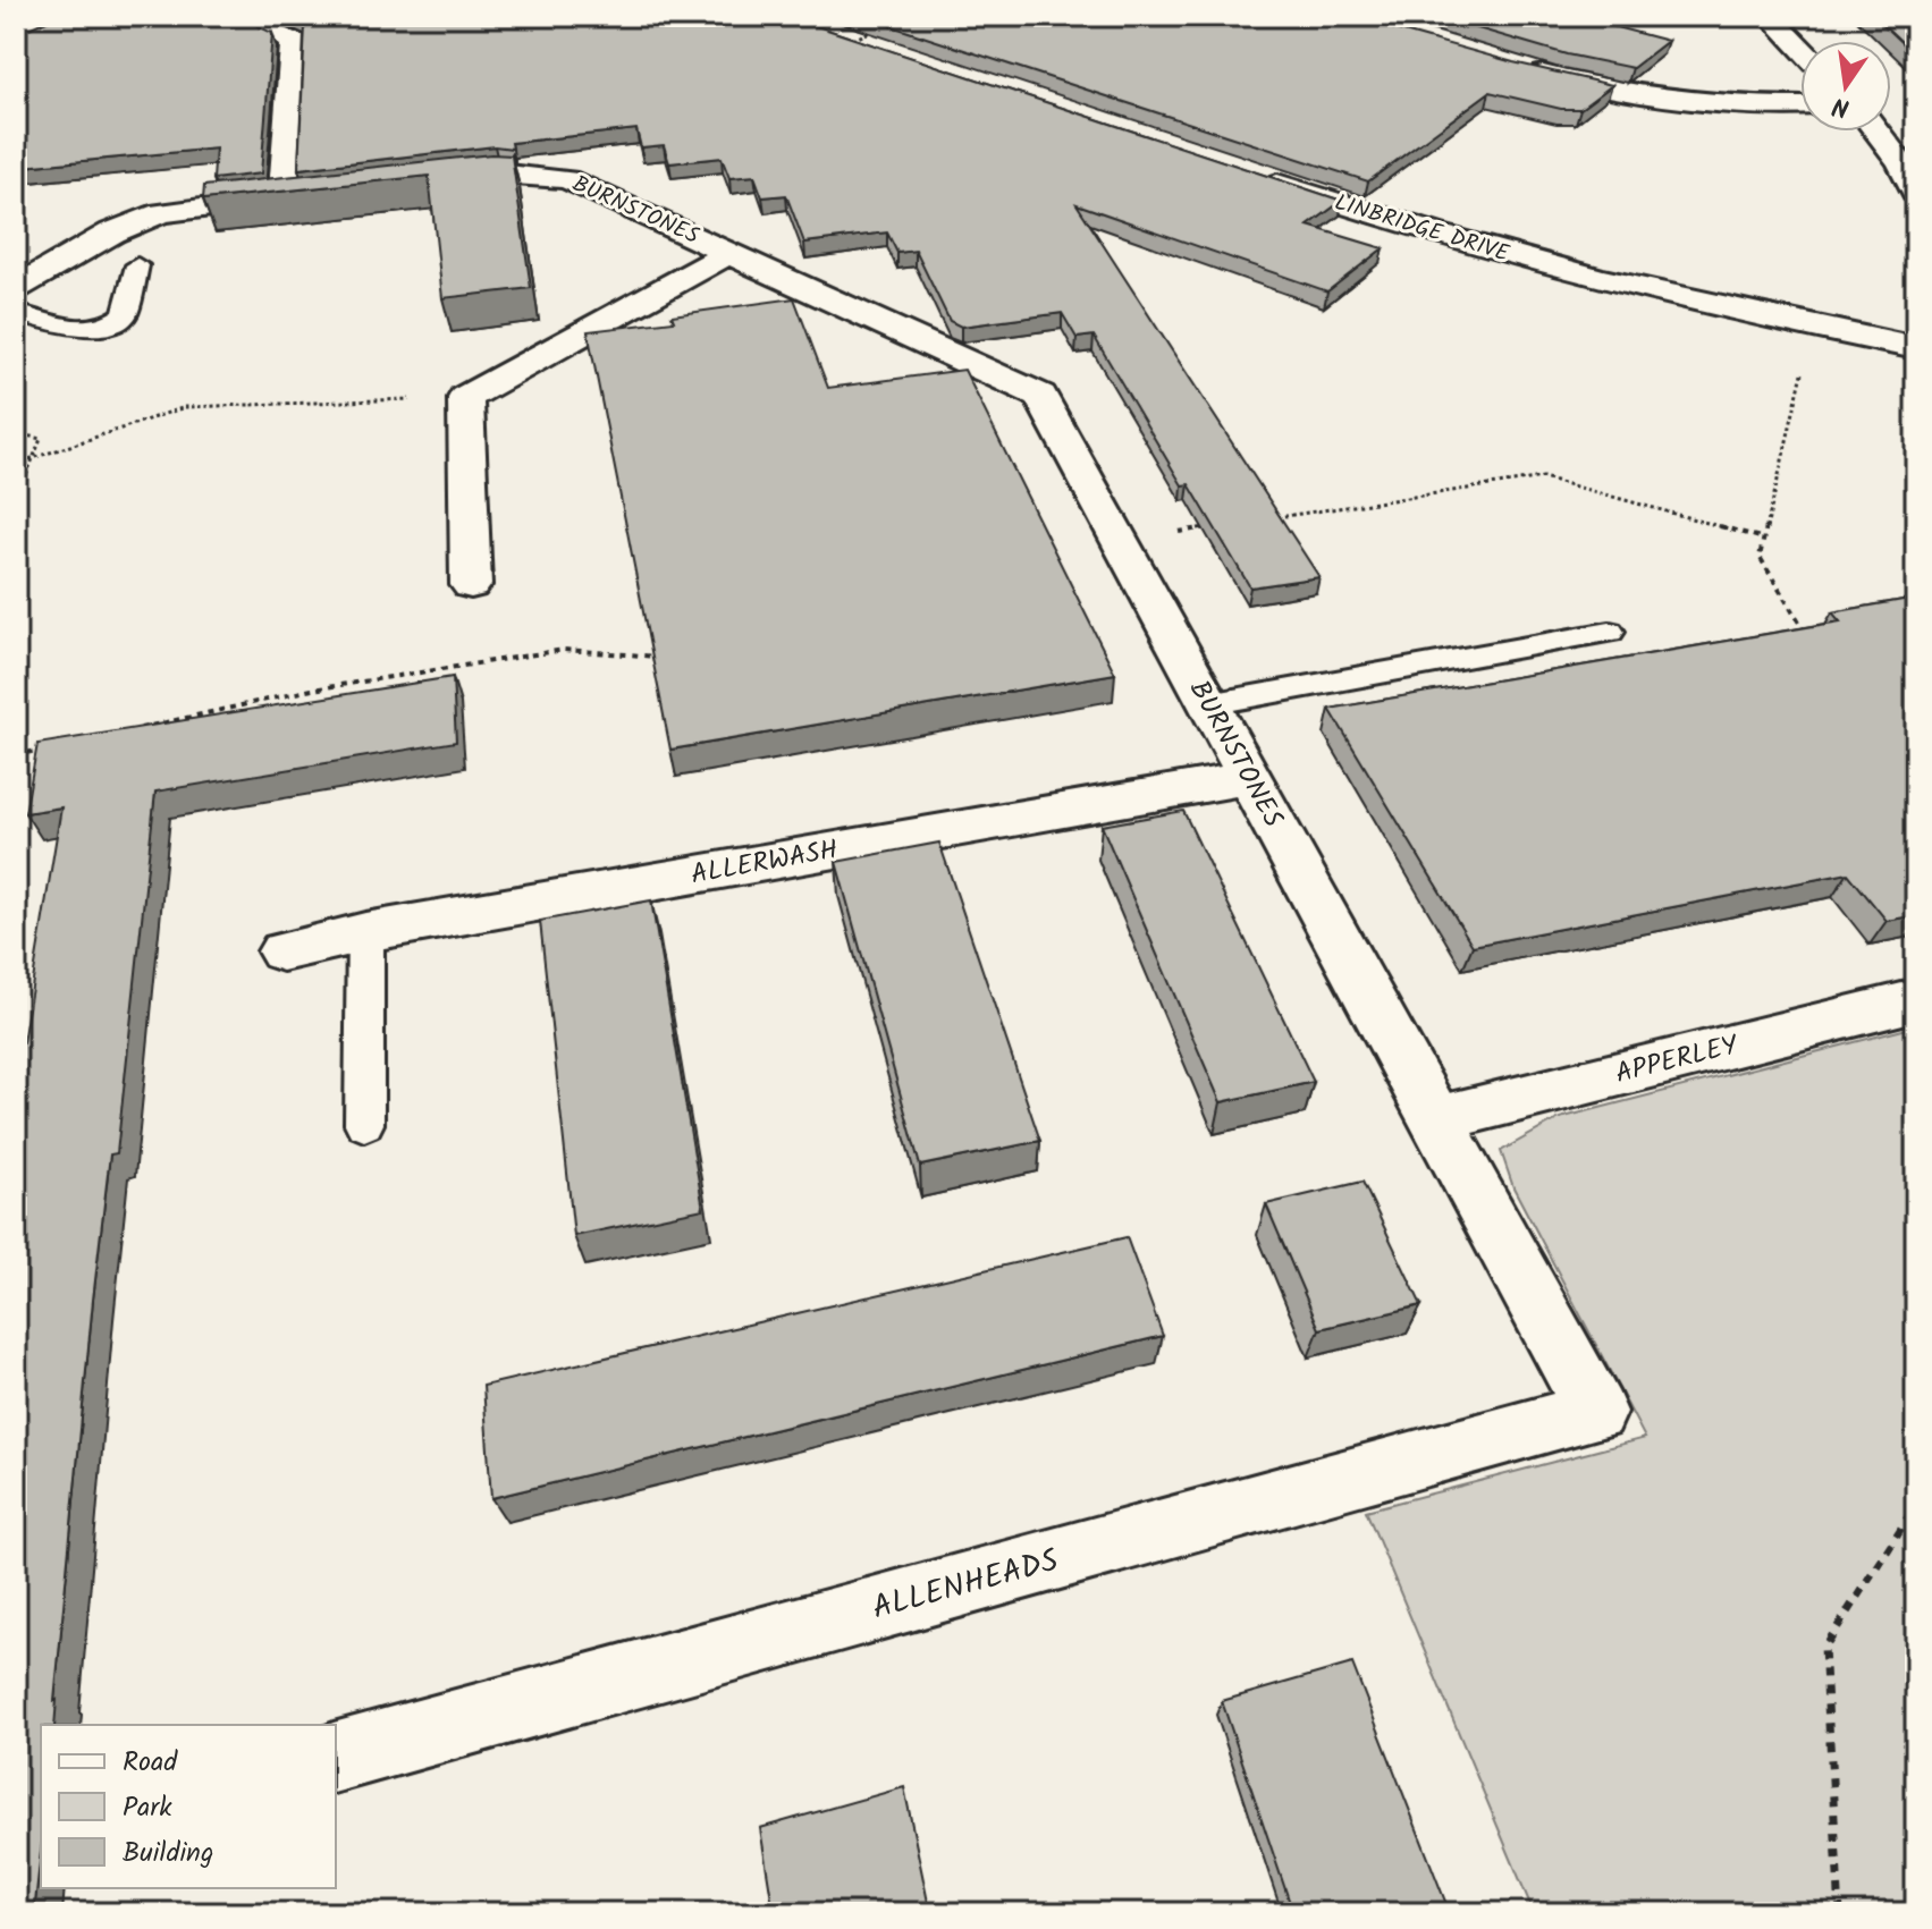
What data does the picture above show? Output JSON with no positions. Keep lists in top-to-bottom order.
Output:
{
  "streets": {
    "street": [
      "BURNSTONES",
      "LINBRIDGE DRIVE",
      "ALLERWASH",
      "APPERLEY",
      "ALLENHEADS"
    ]
  },
  "crossings": [
    ["BURNSTONES", "ALLERWASH"],
    ["BURNSTONES", "APPERLEY"],
    ["BURNSTONES", "ALLENHEADS"]
  ],
  "legend": ["Road", "Park", "Building"],
  "north": "bottom"
}
